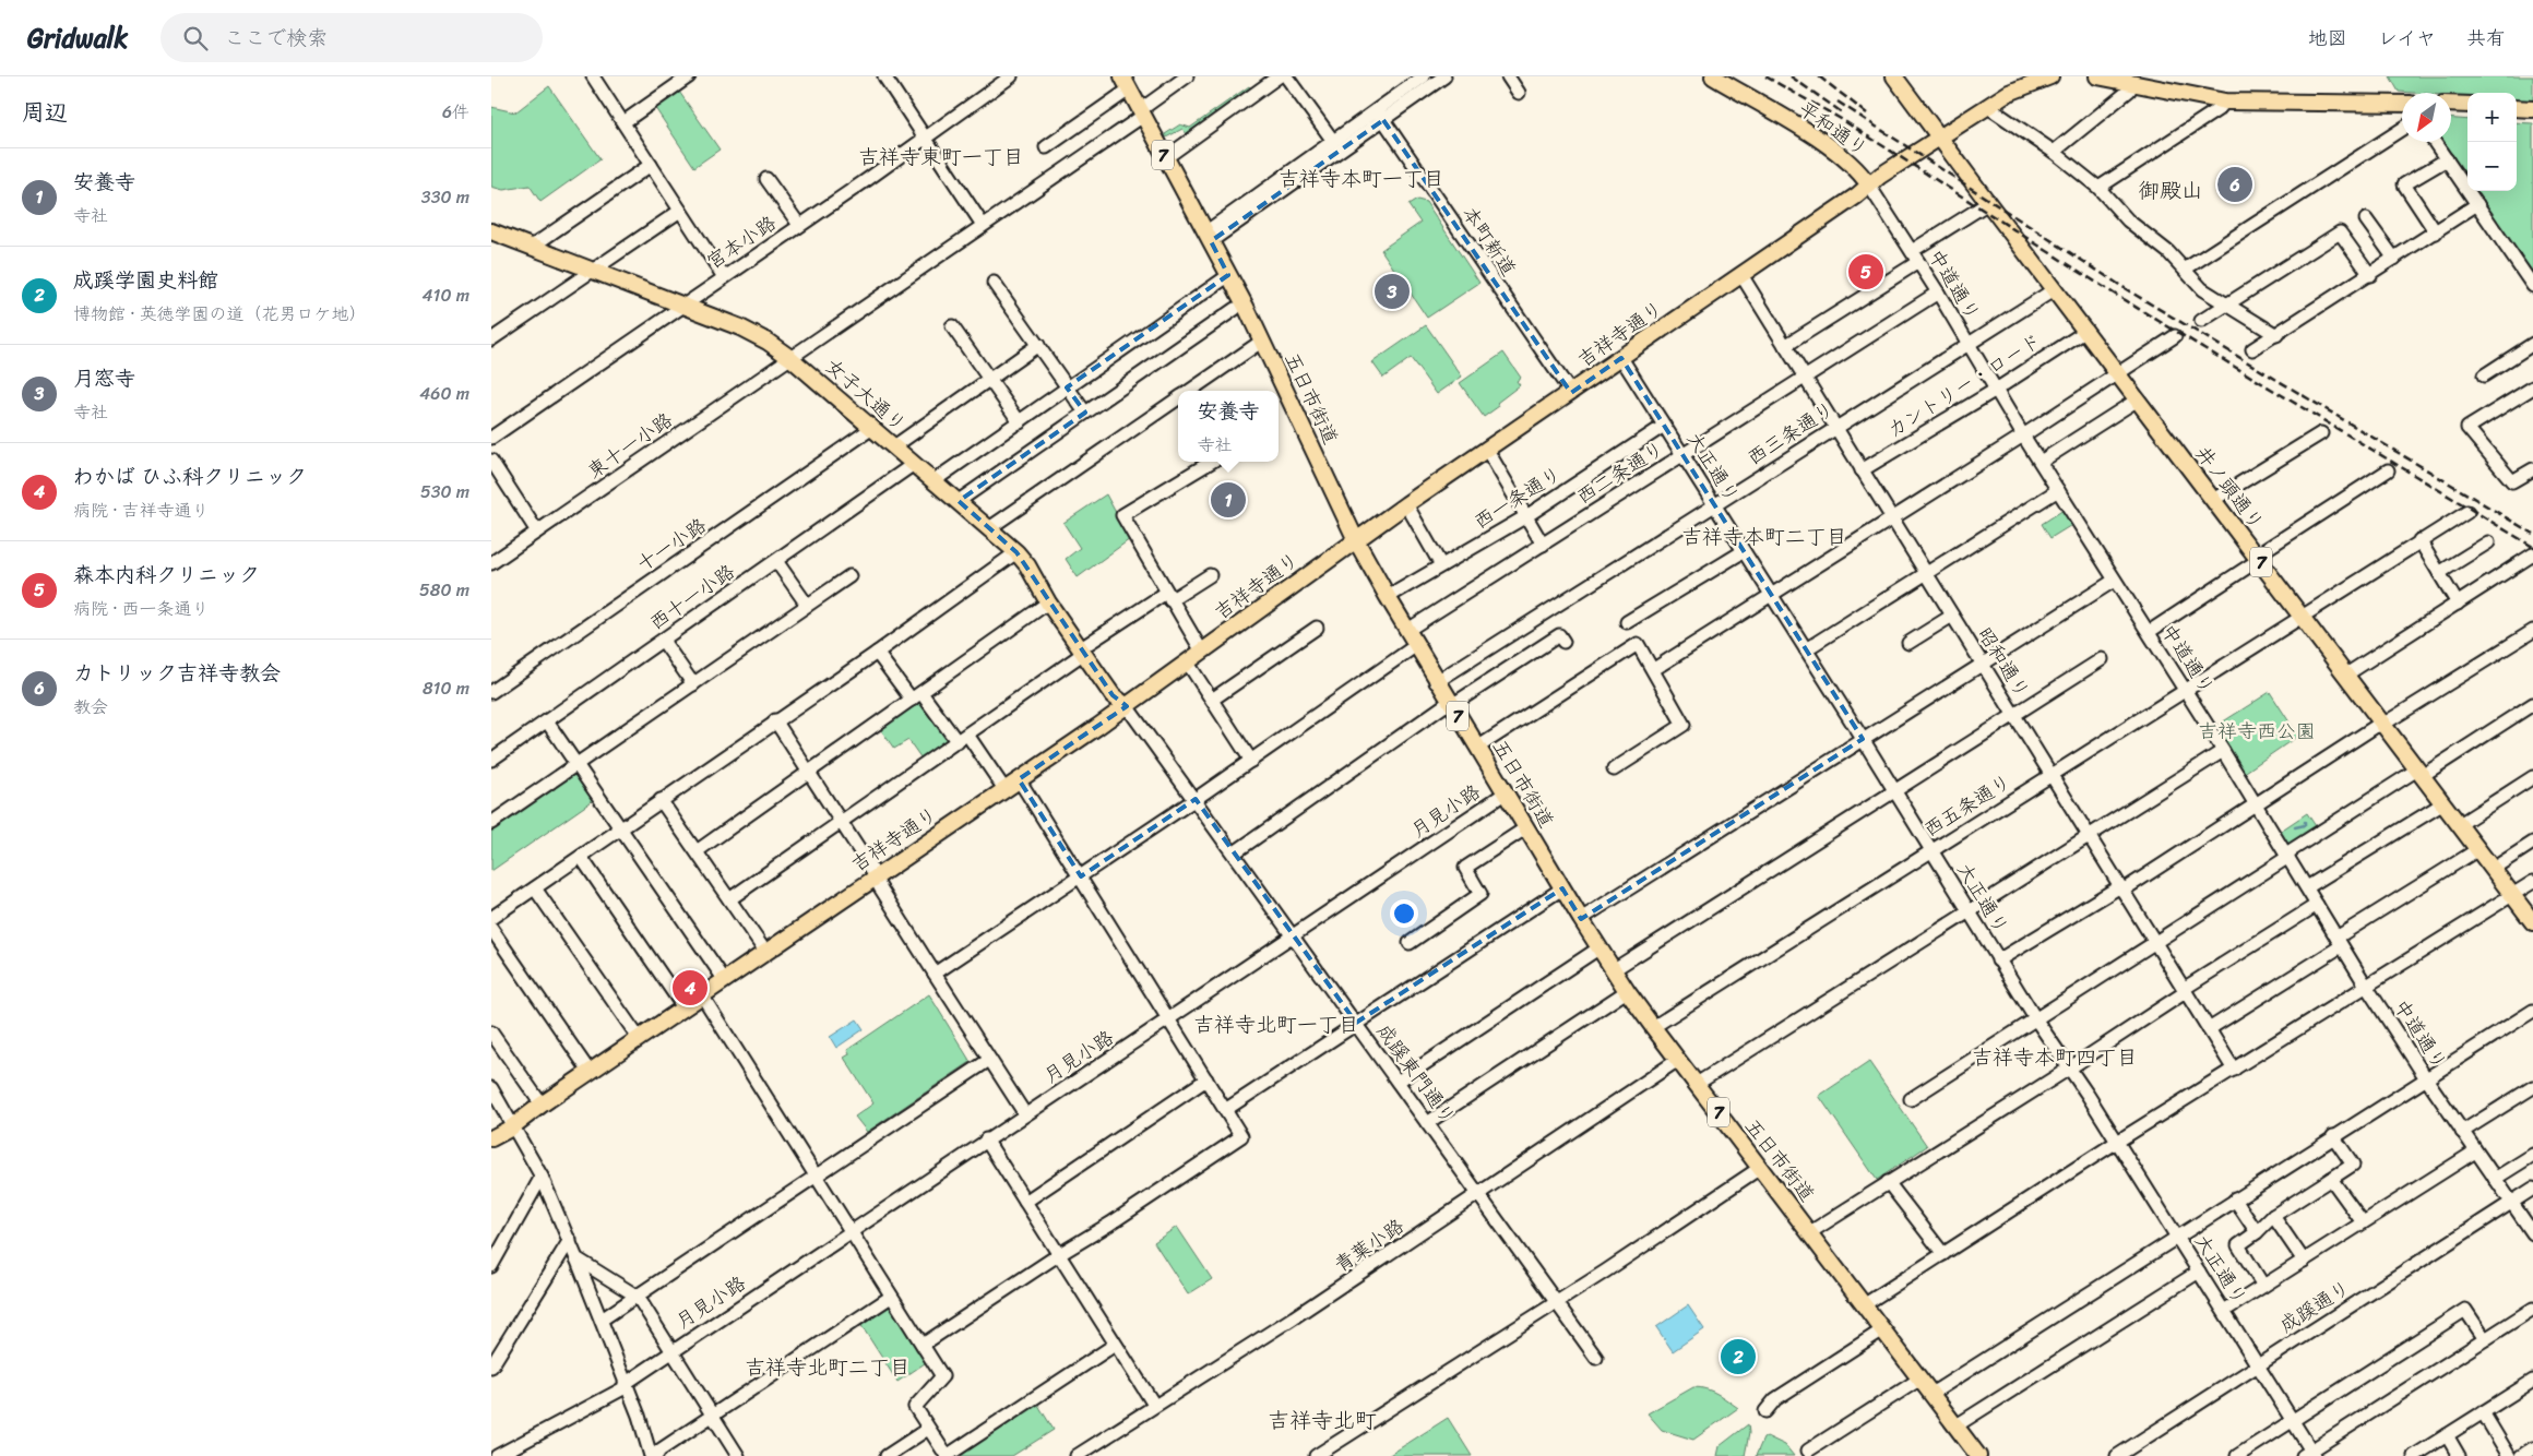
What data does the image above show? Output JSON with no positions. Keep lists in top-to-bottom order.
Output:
{
  "streets": {
    "main road": [
      "平和通り",
      "7",
      "吉祥寺通り",
      "女子大通り",
      "五日市街道",
      "井ノ頭通り"
    ],
    "street": [
      "本町新道",
      "宮本小路",
      "中道通り",
      "カントリー・ロード",
      "西三条通り",
      "東十一小路",
      "大正通り",
      "西二条通り",
      "西一条通り",
      "十一小路",
      "西十一小路",
      "昭和通り",
      "西五条通り",
      "月見小路",
      "成蹊東門通り",
      "青葉小路",
      "成蹊通り"
    ]
  },
  "crossings": [
    ["平和通り", "中道通り"],
    ["平和通り", "吉祥寺通り"],
    ["本町新道", "吉祥寺通り"],
    ["宮本小路", "女子大通り"],
    ["中道通り", "吉祥寺通り"],
    ["中道通り", "カントリー・ロード"],
    ["中道通り", "西三条通り"],
    ["中道通り", "西二条通り"],
    ["中道通り", "西五条通り"],
    ["中道通り", "成蹊通り"],
    ["吉祥寺通り", "女子大通り"],
    ["吉祥寺通り", "五日市街道"],
    ["吉祥寺通り", "大正通り"],
    ["吉祥寺通り", "井ノ頭通り"],
    ["吉祥寺通り", "昭和通り"],
    ["吉祥寺通り", "成蹊東門通り"],
    ["カントリー・ロード", "井ノ頭通り"],
    ["カントリー・ロード", "昭和通り"],
    ["女子大通り", "東十一小路"],
    ["女子大通り", "十一小路"],
    ["女子大通り", "西十一小路"],
    ["女子大通り", "成蹊東門通り"],
    ["五日市街道", "西三条通り"],
    ["五日市街道", "東十一小路"],
    ["五日市街道", "西二条通り"],
    ["五日市街道", "西一条通り"],
    ["五日市街道", "西五条通り"],
    ["五日市街道", "月見小路"],
    ["五日市街道", "青葉小路"],
    ["西三条通り", "大正通り"],
    ["西三条通り", "井ノ頭通り"],
    ["西三条通り", "昭和通り"],
    ["大正通り", "西二条通り"],
    ["大正通り", "西一条通り"],
    ["大正通り", "西五条通り"],
    ["大正通り", "成蹊通り"],
    ["西二条通り", "昭和通り"],
    ["井ノ頭通り", "西五条通り"],
    ["昭和通り", "西五条通り"],
    ["月見小路", "成蹊東門通り"],
    ["成蹊東門通り", "青葉小路"]
  ],
  "districts": [
    "吉祥寺東町一丁目",
    "吉祥寺本町一丁目",
    "御殿山",
    "吉祥寺本町二丁目",
    "吉祥寺北町一丁目",
    "吉祥寺本町四丁目",
    "吉祥寺北町二丁目",
    "吉祥寺北町"
  ],
  "parks": ["吉祥寺西公園"],
  "north": "bottom left",
  "page": {
    "header": "Gridwalk",
    "search": "ここで検索",
    "nav": ["地図", "レイヤ", "共有"],
    "heading": ["周辺", "6件"],
    "map_buttons": ["+", "−"],
    "list": [
      {
        "mark": "1",
        "name": "安養寺",
        "note": "寺社",
        "value": "330 m"
      },
      {
        "mark": "2",
        "name": "成蹊学園史料館",
        "note": "博物館 · 英徳学園の道（花男ロケ地）",
        "value": "410 m"
      },
      {
        "mark": "3",
        "name": "月窓寺",
        "note": "寺社",
        "value": "460 m"
      },
      {
        "mark": "4",
        "name": "わかば ひふ科クリニック",
        "note": "病院 · 吉祥寺通り",
        "value": "530 m"
      },
      {
        "mark": "5",
        "name": "森本内科クリニック",
        "note": "病院 · 西一条通り",
        "value": "580 m"
      },
      {
        "mark": "6",
        "name": "カトリック吉祥寺教会",
        "note": "教会",
        "value": "810 m"
      }
    ],
    "pins": [
      "6",
      "5",
      "3",
      "1",
      "4",
      "2"
    ],
    "popup": ["安養寺", "寺社"]
  }
}
